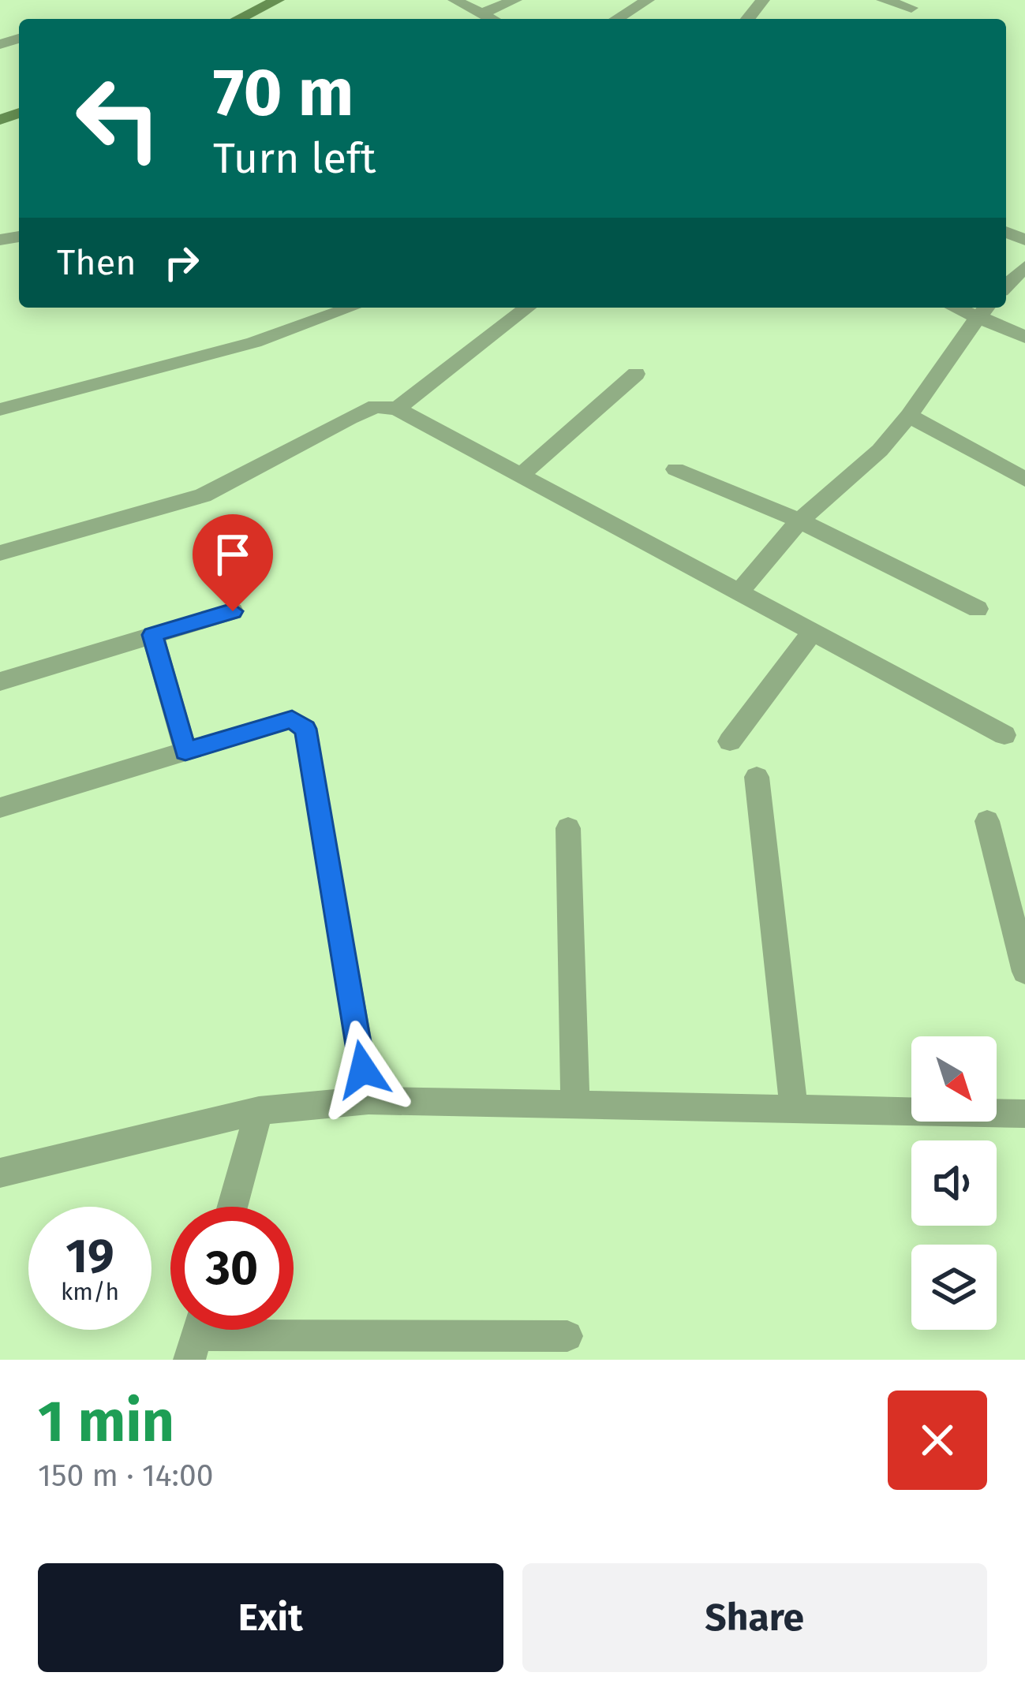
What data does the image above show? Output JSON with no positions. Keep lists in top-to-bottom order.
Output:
{
  "north": "bottom right",
  "page": {
    "turn": ["70 m", "Turn left"],
    "then": "Then",
    "speed": "19 km/h",
    "limit": "30",
    "heading": ["1 min", "150 m · 14:00"],
    "buttons": ["Exit", "Share"]
  }
}
